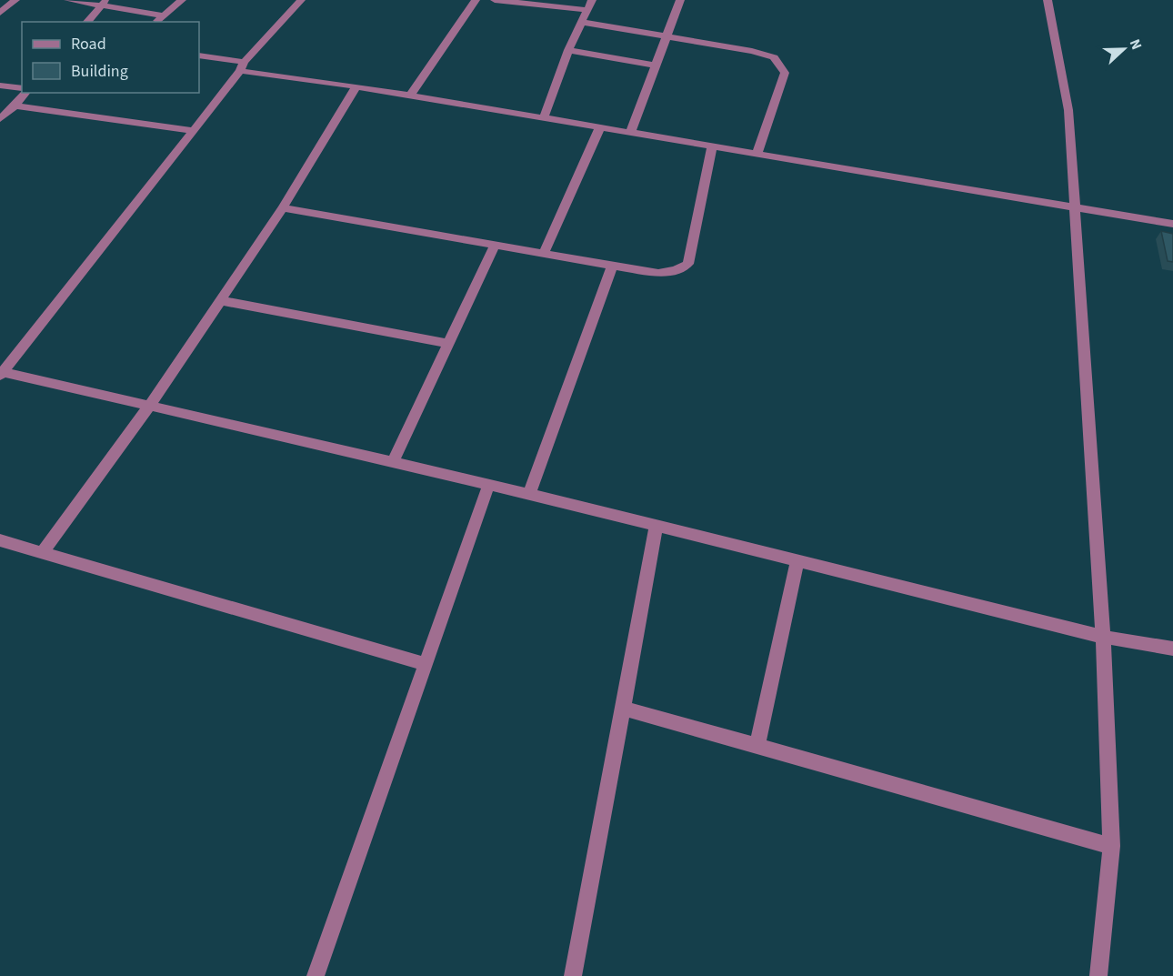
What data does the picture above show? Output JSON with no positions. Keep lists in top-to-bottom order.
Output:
{
  "legend": ["Road", "Building"],
  "north": "right"
}
